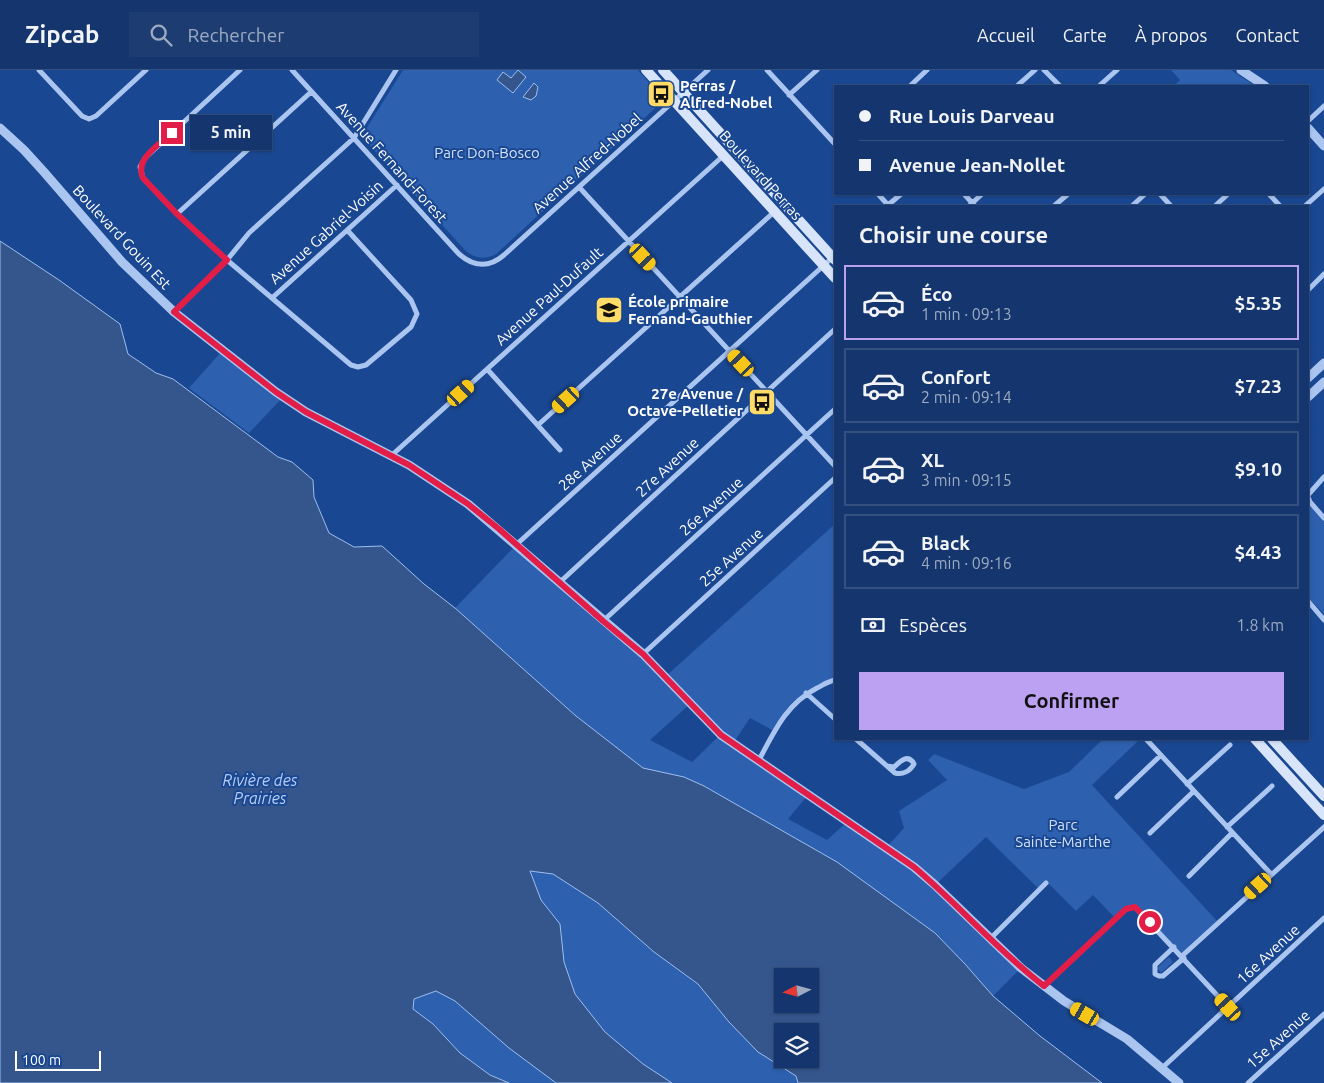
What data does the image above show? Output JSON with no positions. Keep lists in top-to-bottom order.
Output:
{
  "streets": {
    "main road": ["Boulevard Perras"],
    "street": [
      "Avenue Fernand-Forest",
      "Avenue Alfred-Nobel",
      "Avenue Gabriel-Voisin",
      "Boulevard Gouin Est",
      "Avenue Paul-Dufault",
      "28e Avenue",
      "27e Avenue",
      "26e Avenue",
      "25e Avenue",
      "16e Avenue",
      "15e Avenue"
    ]
  },
  "crossings": [
    ["Avenue Fernand-Forest", "Avenue Alfred-Nobel"],
    ["Avenue Fernand-Forest", "Avenue Gabriel-Voisin"],
    ["Avenue Alfred-Nobel", "Boulevard Perras"],
    ["Boulevard Perras", "Avenue Paul-Dufault"],
    ["Boulevard Perras", "28e Avenue"],
    ["Boulevard Gouin Est", "Avenue Paul-Dufault"],
    ["Boulevard Gouin Est", "28e Avenue"],
    ["Boulevard Gouin Est", "27e Avenue"],
    ["Boulevard Gouin Est", "26e Avenue"],
    ["Boulevard Gouin Est", "25e Avenue"],
    ["Boulevard Gouin Est", "16e Avenue"]
  ],
  "water": ["Rivière des Prairies"],
  "parks": ["Parc Don-Bosco", "Parc Sainte-Marthe"],
  "places": {
    "bus stop": ["Perras / Alfred-Nobel", "27e Avenue / Octave-Pelletier"],
    "school or university": ["École primaire Fernand-Gauthier"]
  },
  "scale_bar": "100 m",
  "north": "left",
  "page": {
    "header": "Zipcab",
    "search": "Rechercher",
    "nav": [
      "Accueil",
      "Carte",
      "À propos",
      "Contact"
    ],
    "banner": ["Rue Louis Darveau", "Avenue Jean-Nollet"],
    "bubble": "5 min",
    "heading": "Choisir une course",
    "list": [
      {
        "name": "Éco",
        "note": "1 min · 09:13",
        "value": "$5.35"
      },
      {
        "name": "Confort",
        "note": "2 min · 09:14",
        "value": "$7.23"
      },
      {
        "name": "XL",
        "note": "3 min · 09:15",
        "value": "$9.10"
      },
      {
        "name": "Black",
        "note": "4 min · 09:16",
        "value": "$4.43"
      }
    ],
    "pay": ["Espèces", "1.8 km"],
    "buttons": "Confirmer",
    "scale": "100 m"
  }
}
